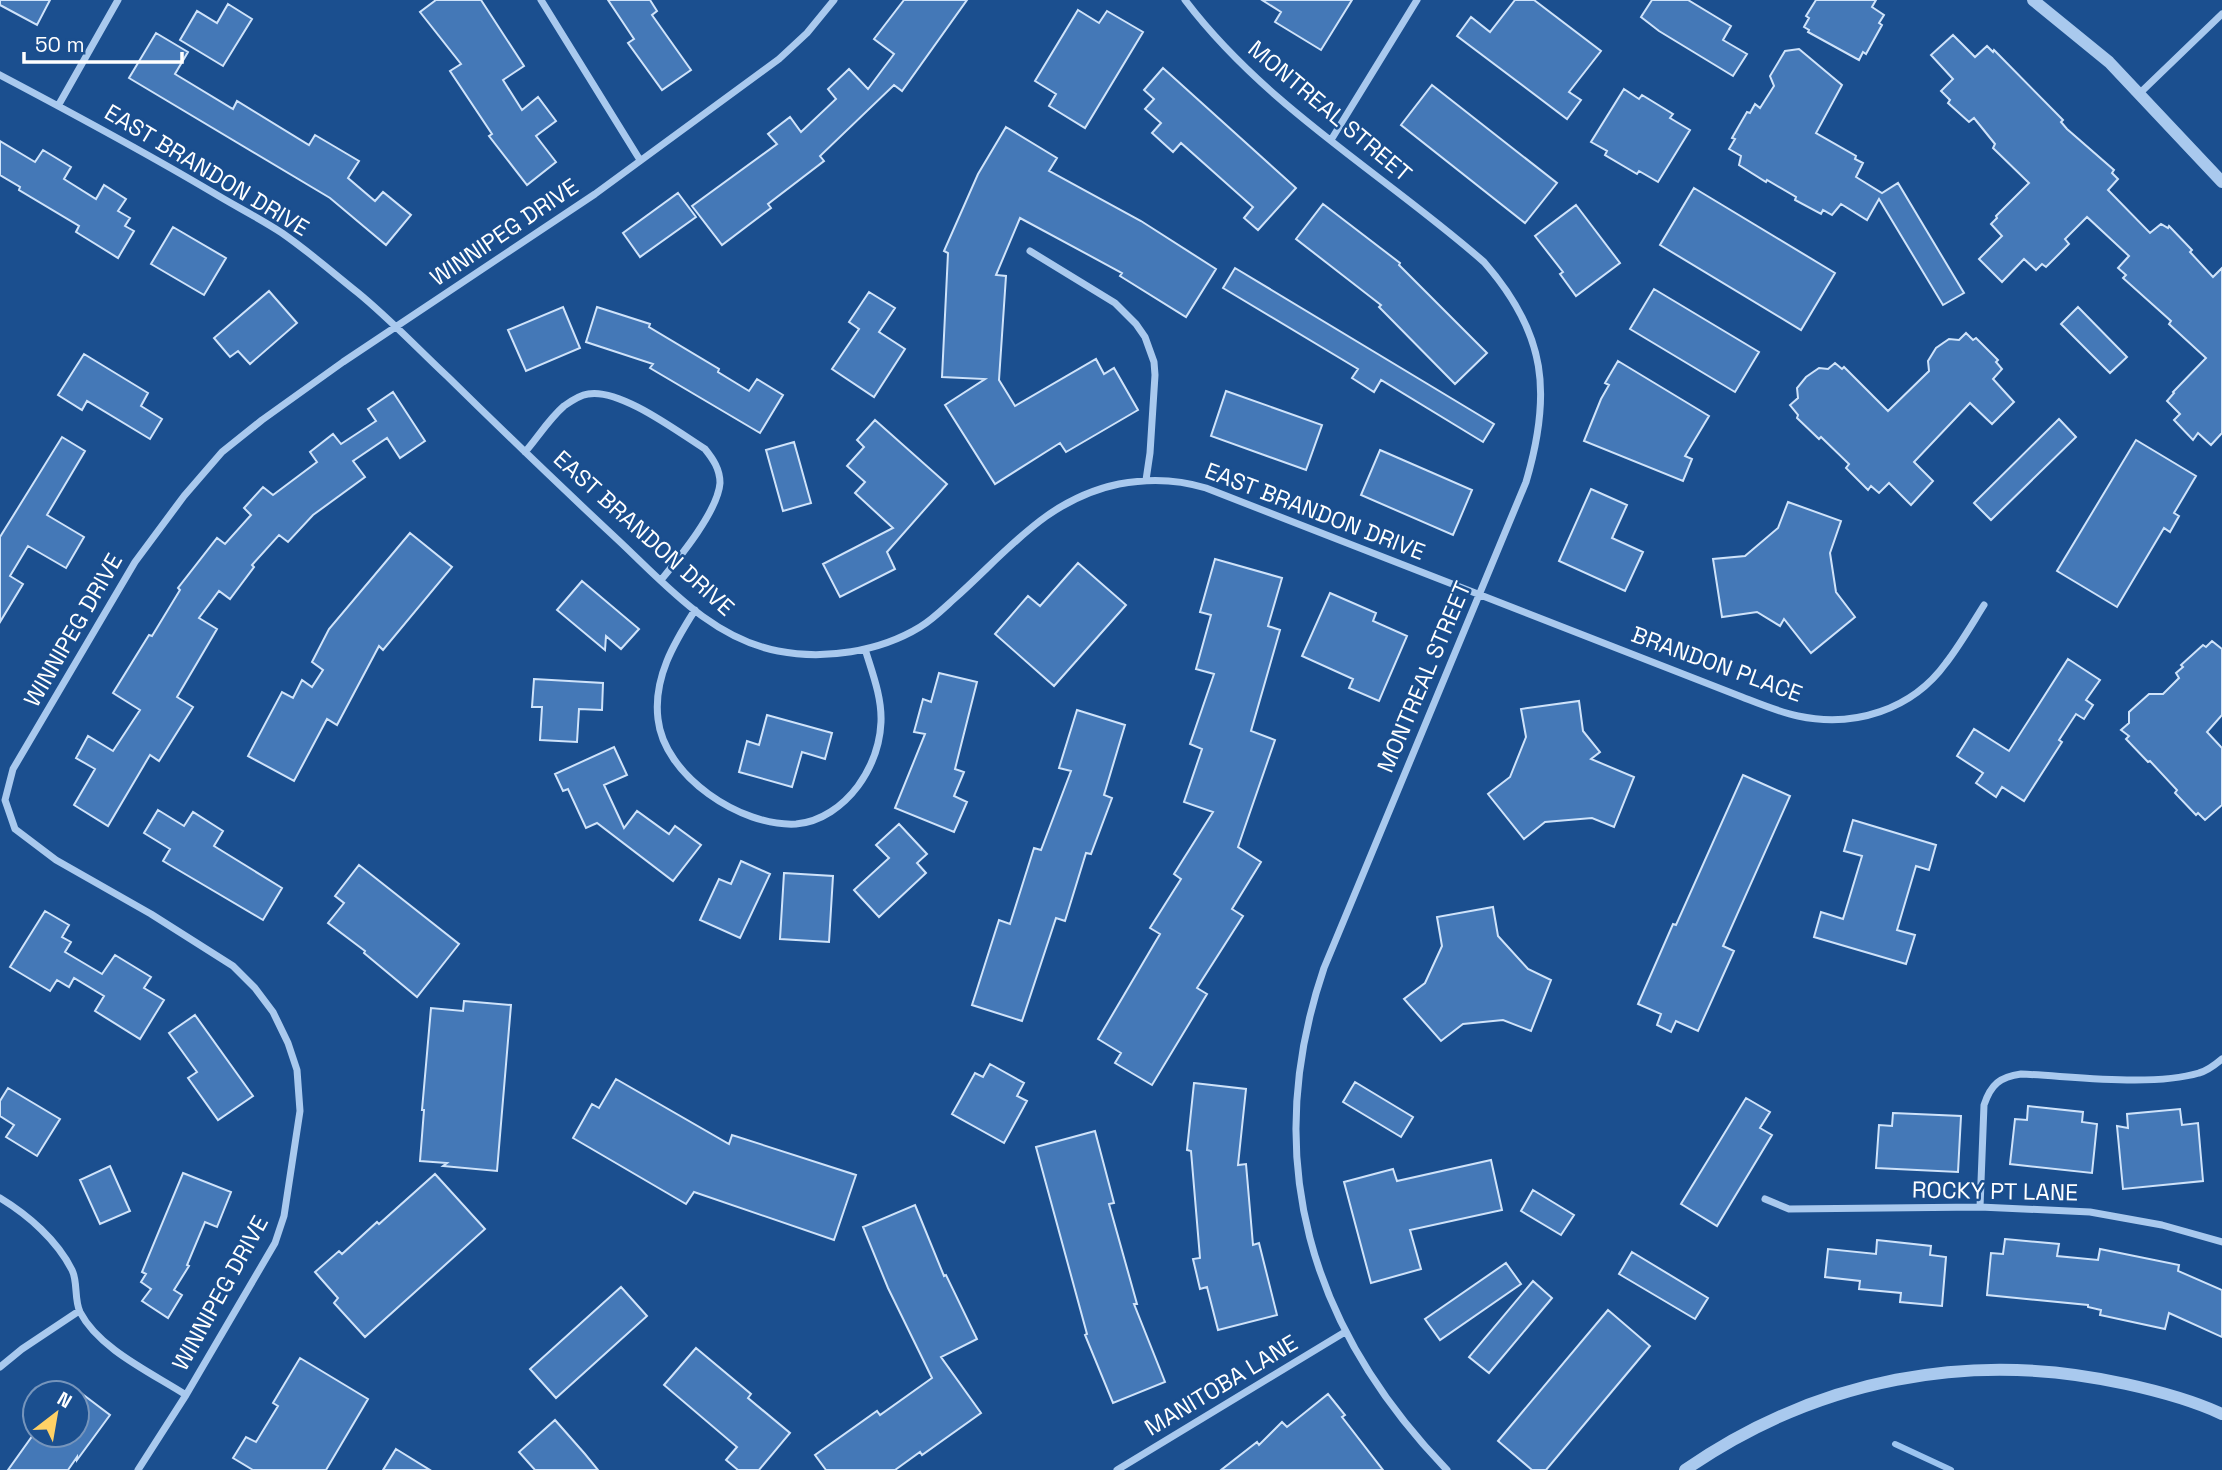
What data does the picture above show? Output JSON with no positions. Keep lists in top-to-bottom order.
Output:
{
  "streets": {
    "street": [
      "MONTREAL STREET",
      "EAST BRANDON DRIVE",
      "WINNIPEG DRIVE",
      "BRANDON PLACE",
      "ROCKY PT LANE",
      "MANITOBA LANE"
    ]
  },
  "crossings": [
    ["MONTREAL STREET", "EAST BRANDON DRIVE"],
    ["MONTREAL STREET", "BRANDON PLACE"],
    ["MONTREAL STREET", "MANITOBA LANE"],
    ["EAST BRANDON DRIVE", "WINNIPEG DRIVE"],
    ["EAST BRANDON DRIVE", "BRANDON PLACE"]
  ],
  "scale_bar": "50 m",
  "north": "top right"
}
